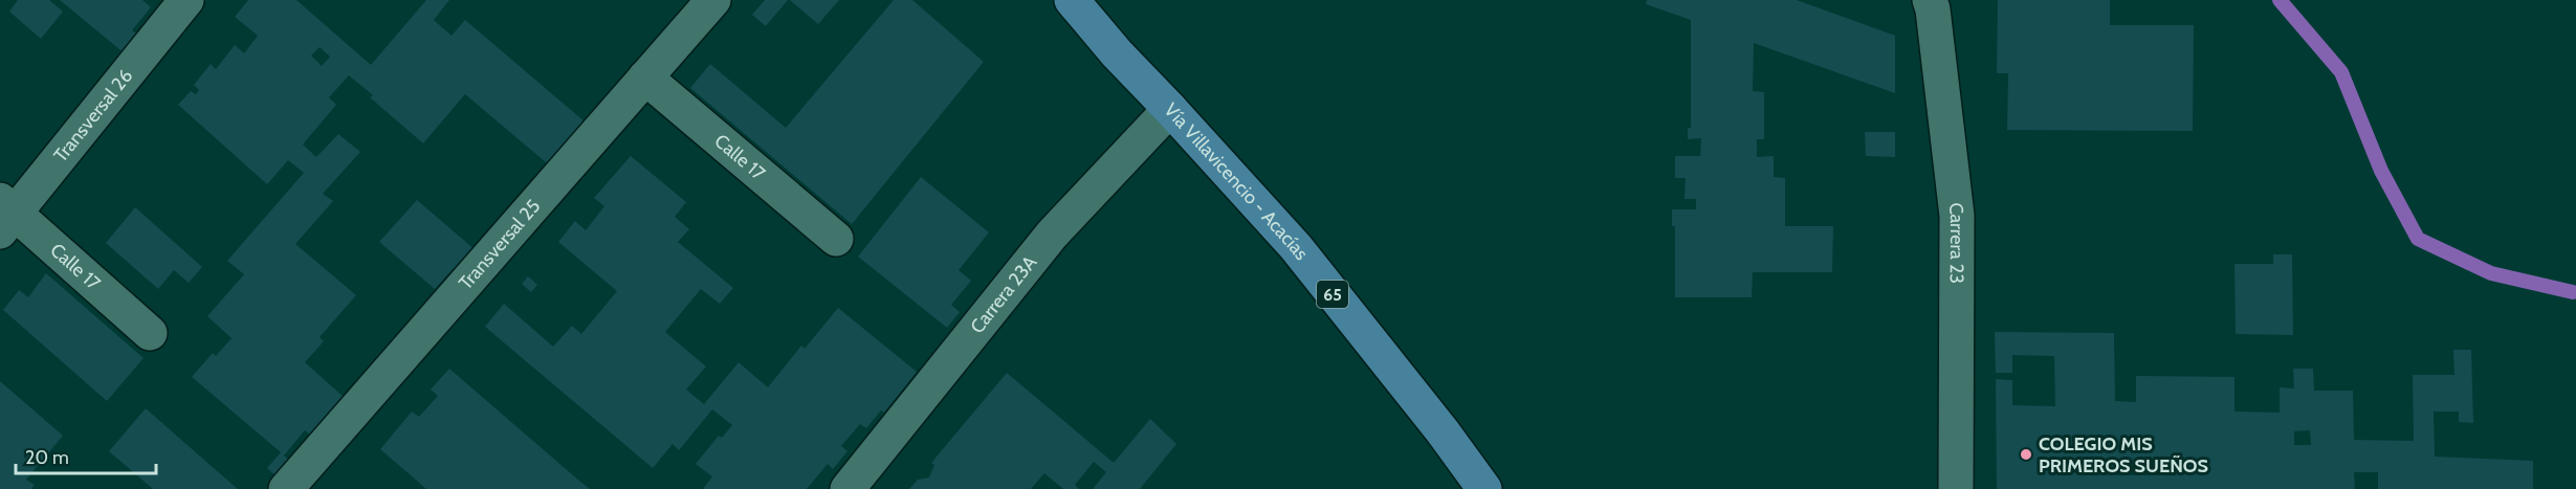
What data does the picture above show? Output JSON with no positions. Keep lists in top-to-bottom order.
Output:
{
  "streets": {
    "main road": ["Vía Villavicencio - Acacías", "65"],
    "street": [
      "Transversal 26",
      "Calle 17",
      "Carrera 23",
      "Transversal 25",
      "Carrera 23A"
    ]
  },
  "crossings": [
    ["Transversal 26", "Calle 17"],
    ["Calle 17", "Transversal 25"],
    ["Vía Villavicencio - Acacías", "Carrera 23A"]
  ],
  "places": ["COLEGIO MIS PRIMEROS SUEÑOS"],
  "scale_bar": "20 m"
}
